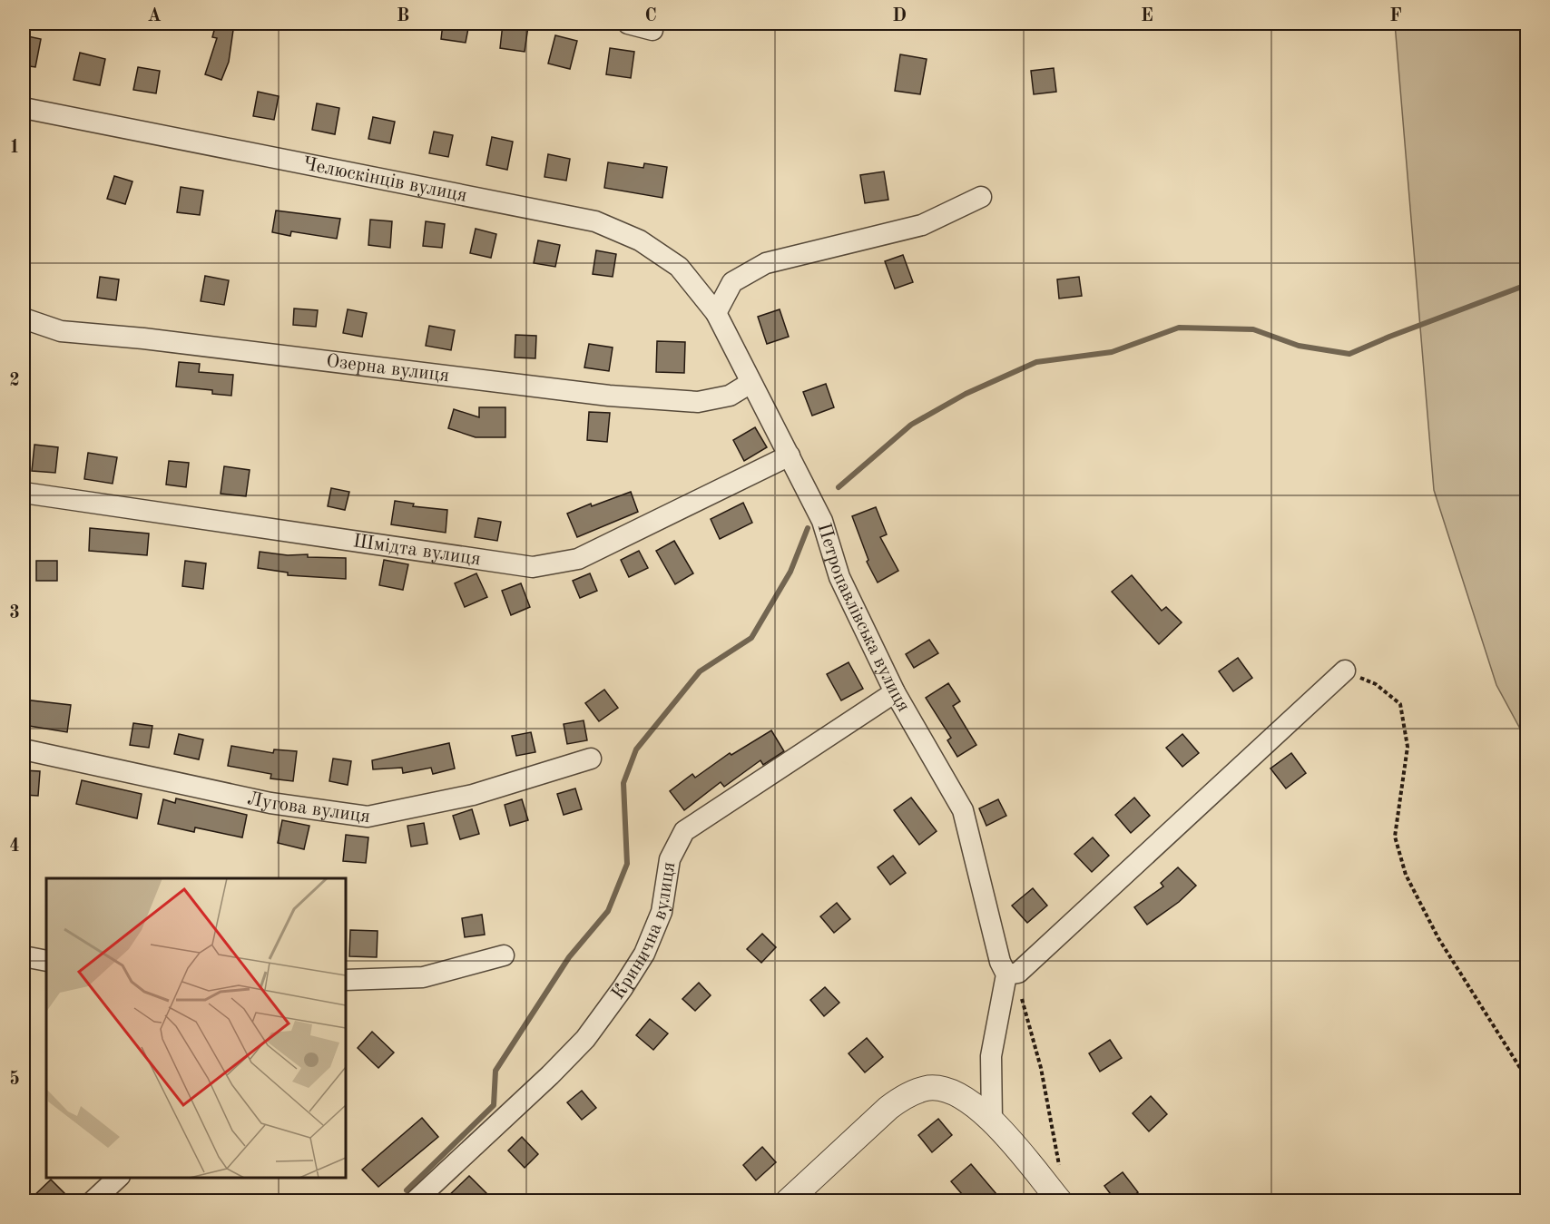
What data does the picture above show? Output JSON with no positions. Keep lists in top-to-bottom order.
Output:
{
  "streets": {
    "street": [
      "Челюскінців вулиця",
      "Озерна вулиця",
      "Шмідта вулиця",
      "Петропавлівська вулиця",
      "Лугова вулиця",
      "Кринична вулиця"
    ]
  },
  "crossings": [
    ["Челюскінців вулиця", "Петропавлівська вулиця"],
    ["Озерна вулиця", "Петропавлівська вулиця"],
    ["Шмідта вулиця", "Петропавлівська вулиця"],
    ["Петропавлівська вулиця", "Кринична вулиця"]
  ],
  "grid": {
    "columns": [
      "A",
      "B",
      "C",
      "D",
      "E",
      "F"
    ],
    "rows": [
      "1",
      "2",
      "3",
      "4",
      "5"
    ]
  }
}
